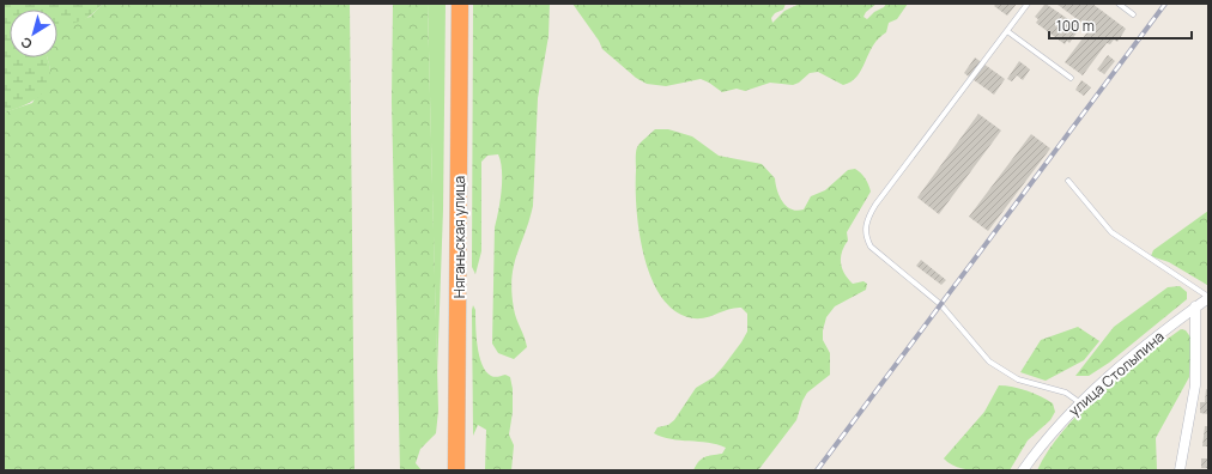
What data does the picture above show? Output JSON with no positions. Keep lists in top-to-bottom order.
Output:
{
  "streets": {
    "highway": ["Няганьская улица"],
    "street": ["улица Столыпина"]
  },
  "scale_bar": "100 m",
  "north": "bottom left"
}
